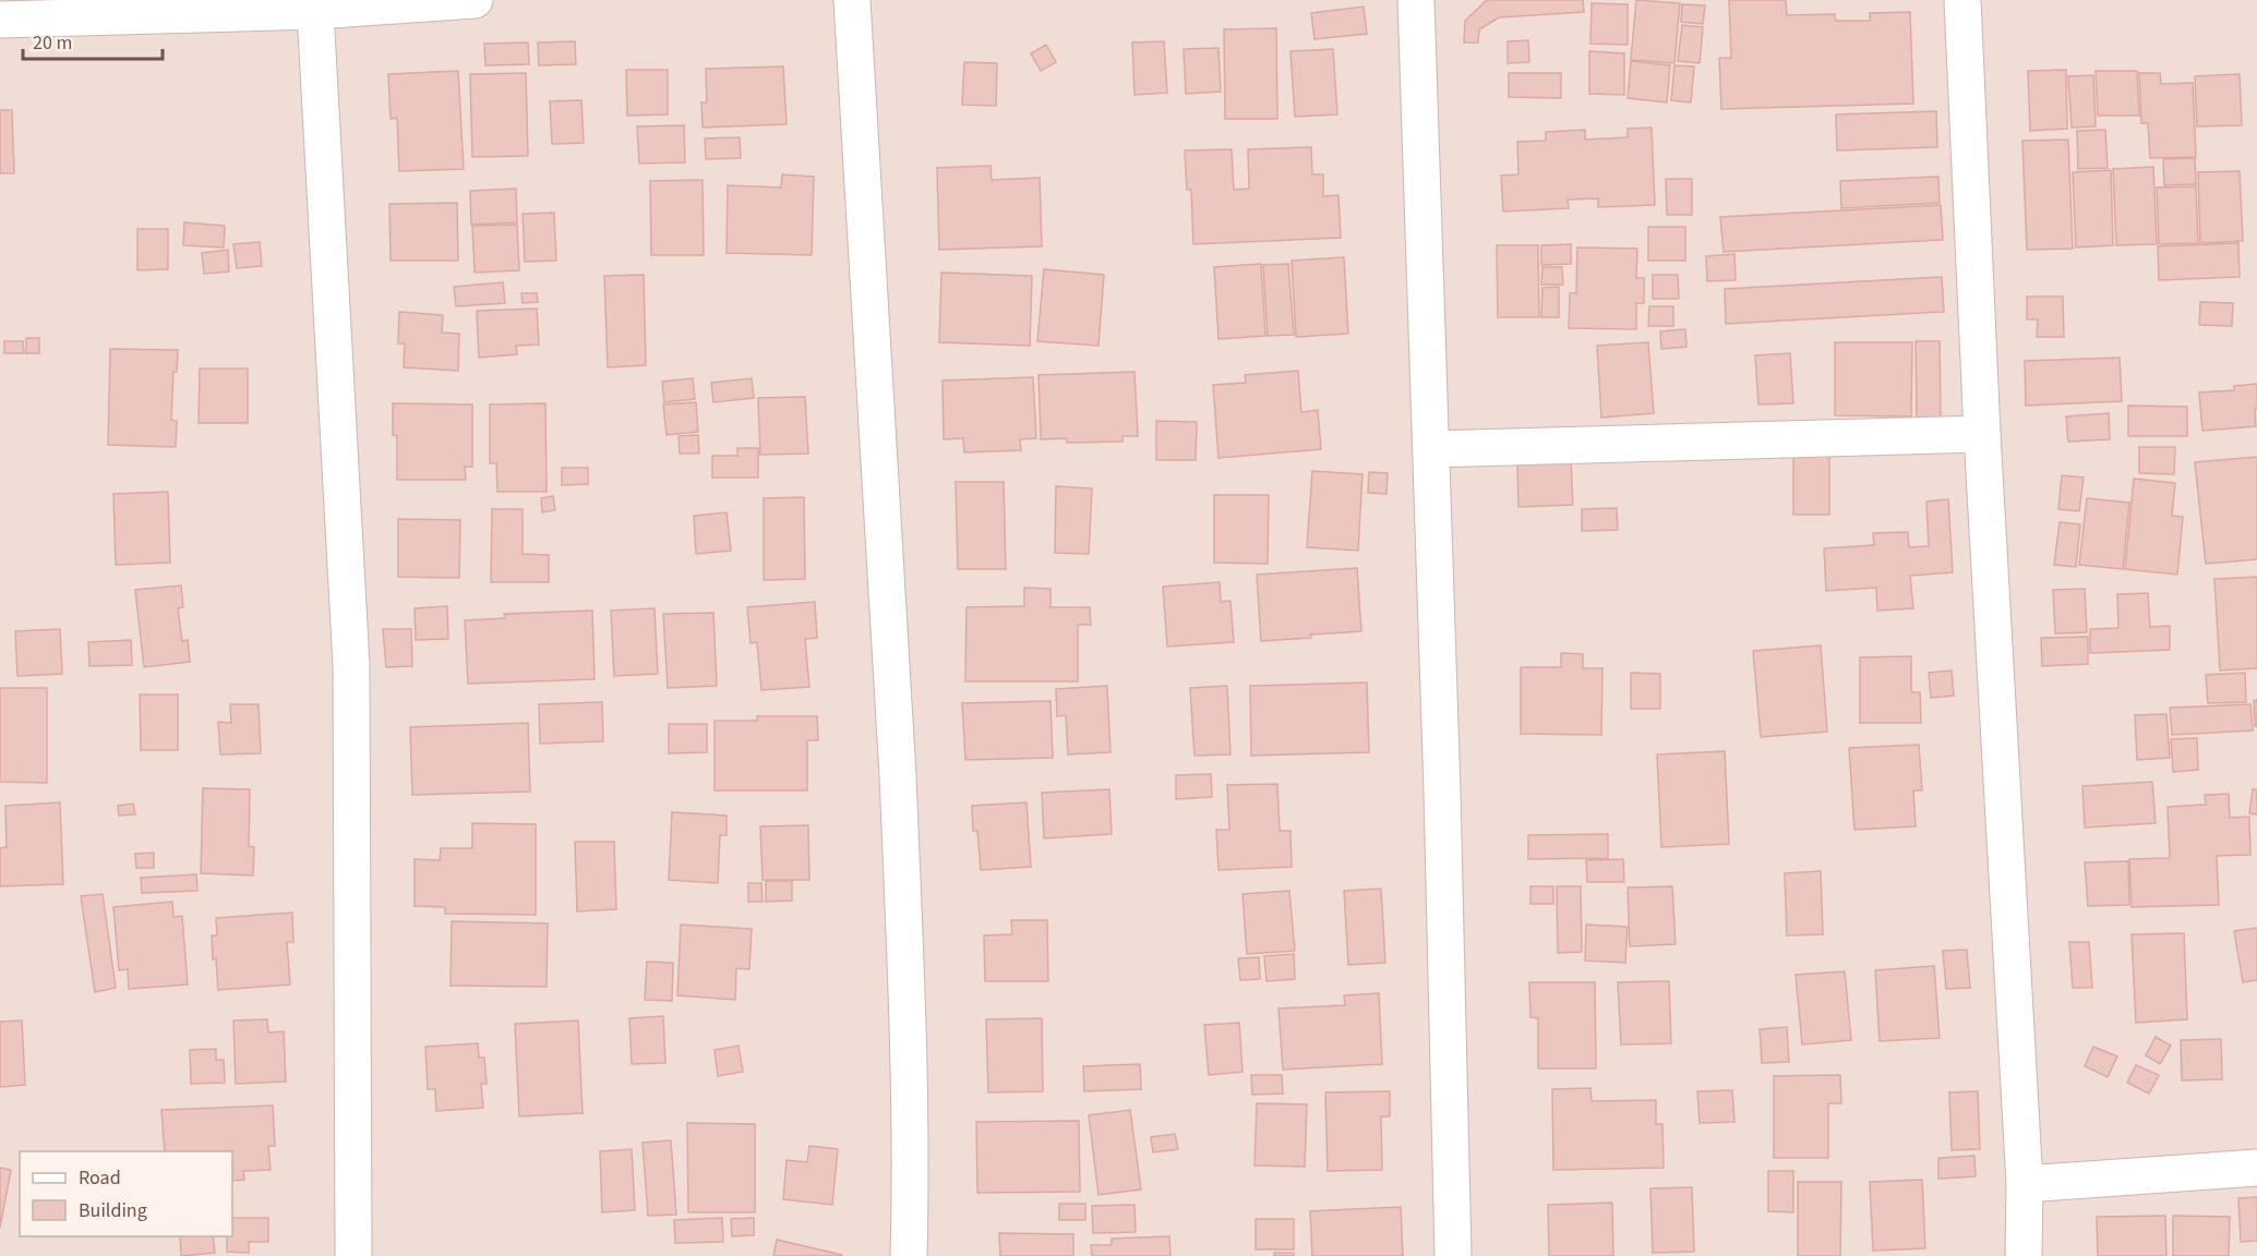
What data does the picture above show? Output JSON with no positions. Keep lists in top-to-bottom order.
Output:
{
  "legend": ["Road", "Building"],
  "scale_bar": "20 m"
}
